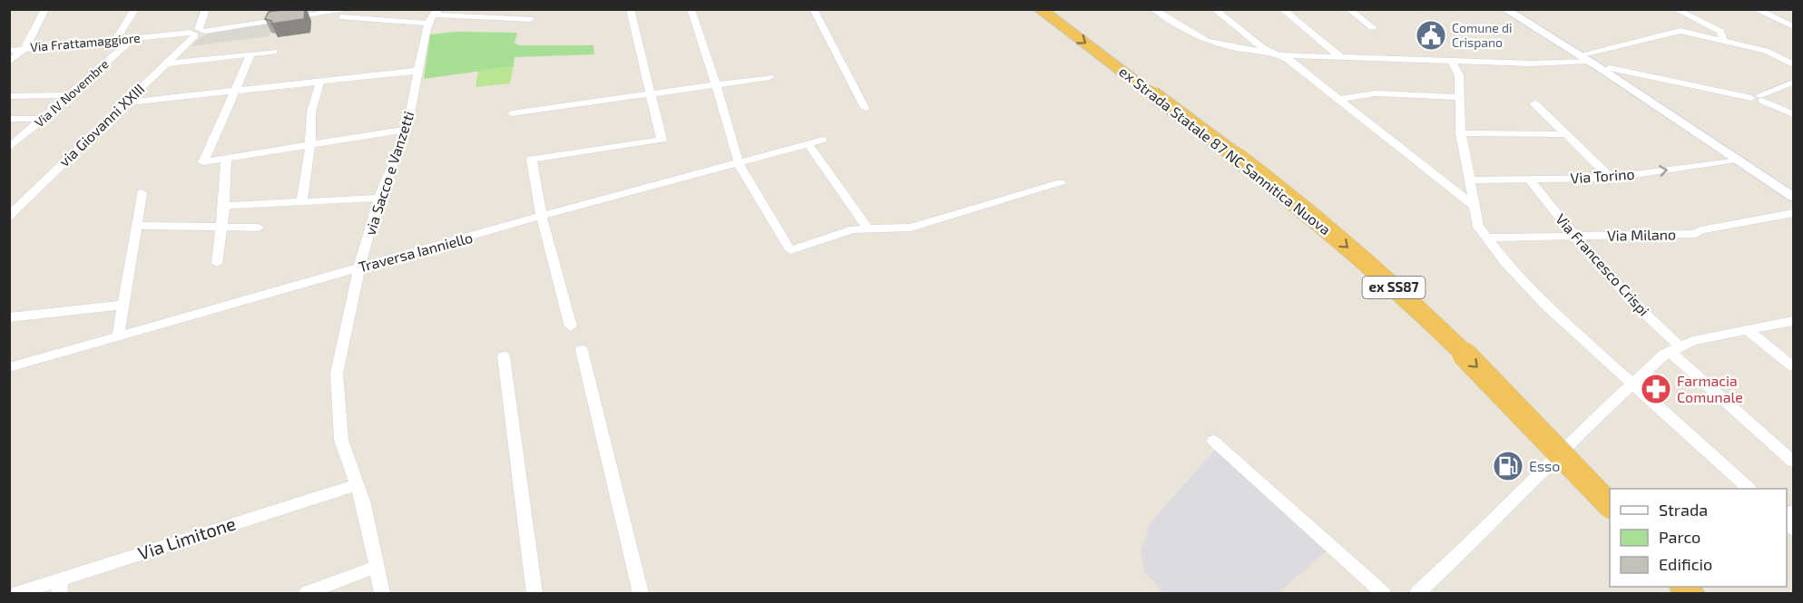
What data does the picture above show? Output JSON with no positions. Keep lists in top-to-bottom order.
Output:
{
  "streets": {
    "highway": ["ex Strada Statale 87 NC Sannitica Nuova", "ex SS87"],
    "street": [
      "Via Frattamaggiore",
      "Via IV Novembre",
      "via Giovanni XXIII",
      "via Sacco e Vanzetti",
      "Via Torino",
      "Via Milano",
      "Traversa Ianniello",
      "Via Francesco Crispi",
      "Via Limitone"
    ]
  },
  "crossings": [
    ["Via Frattamaggiore", "Via IV Novembre"],
    ["Via Frattamaggiore", "via Giovanni XXIII"],
    ["Via Frattamaggiore", "via Sacco e Vanzetti"],
    ["via Sacco e Vanzetti", "Traversa Ianniello"],
    ["via Sacco e Vanzetti", "Via Limitone"],
    ["Via Torino", "Via Francesco Crispi"],
    ["Via Milano", "Via Francesco Crispi"]
  ],
  "one_way": ["ex Strada Statale 87 NC Sannitica Nuova"],
  "places": {
    "public building": ["Comune di Crispano"],
    "pharmacy": ["Farmacia Comunale"],
    "fuel station": ["Esso"]
  },
  "legend": ["Strada", "Parco", "Edificio"]
}
